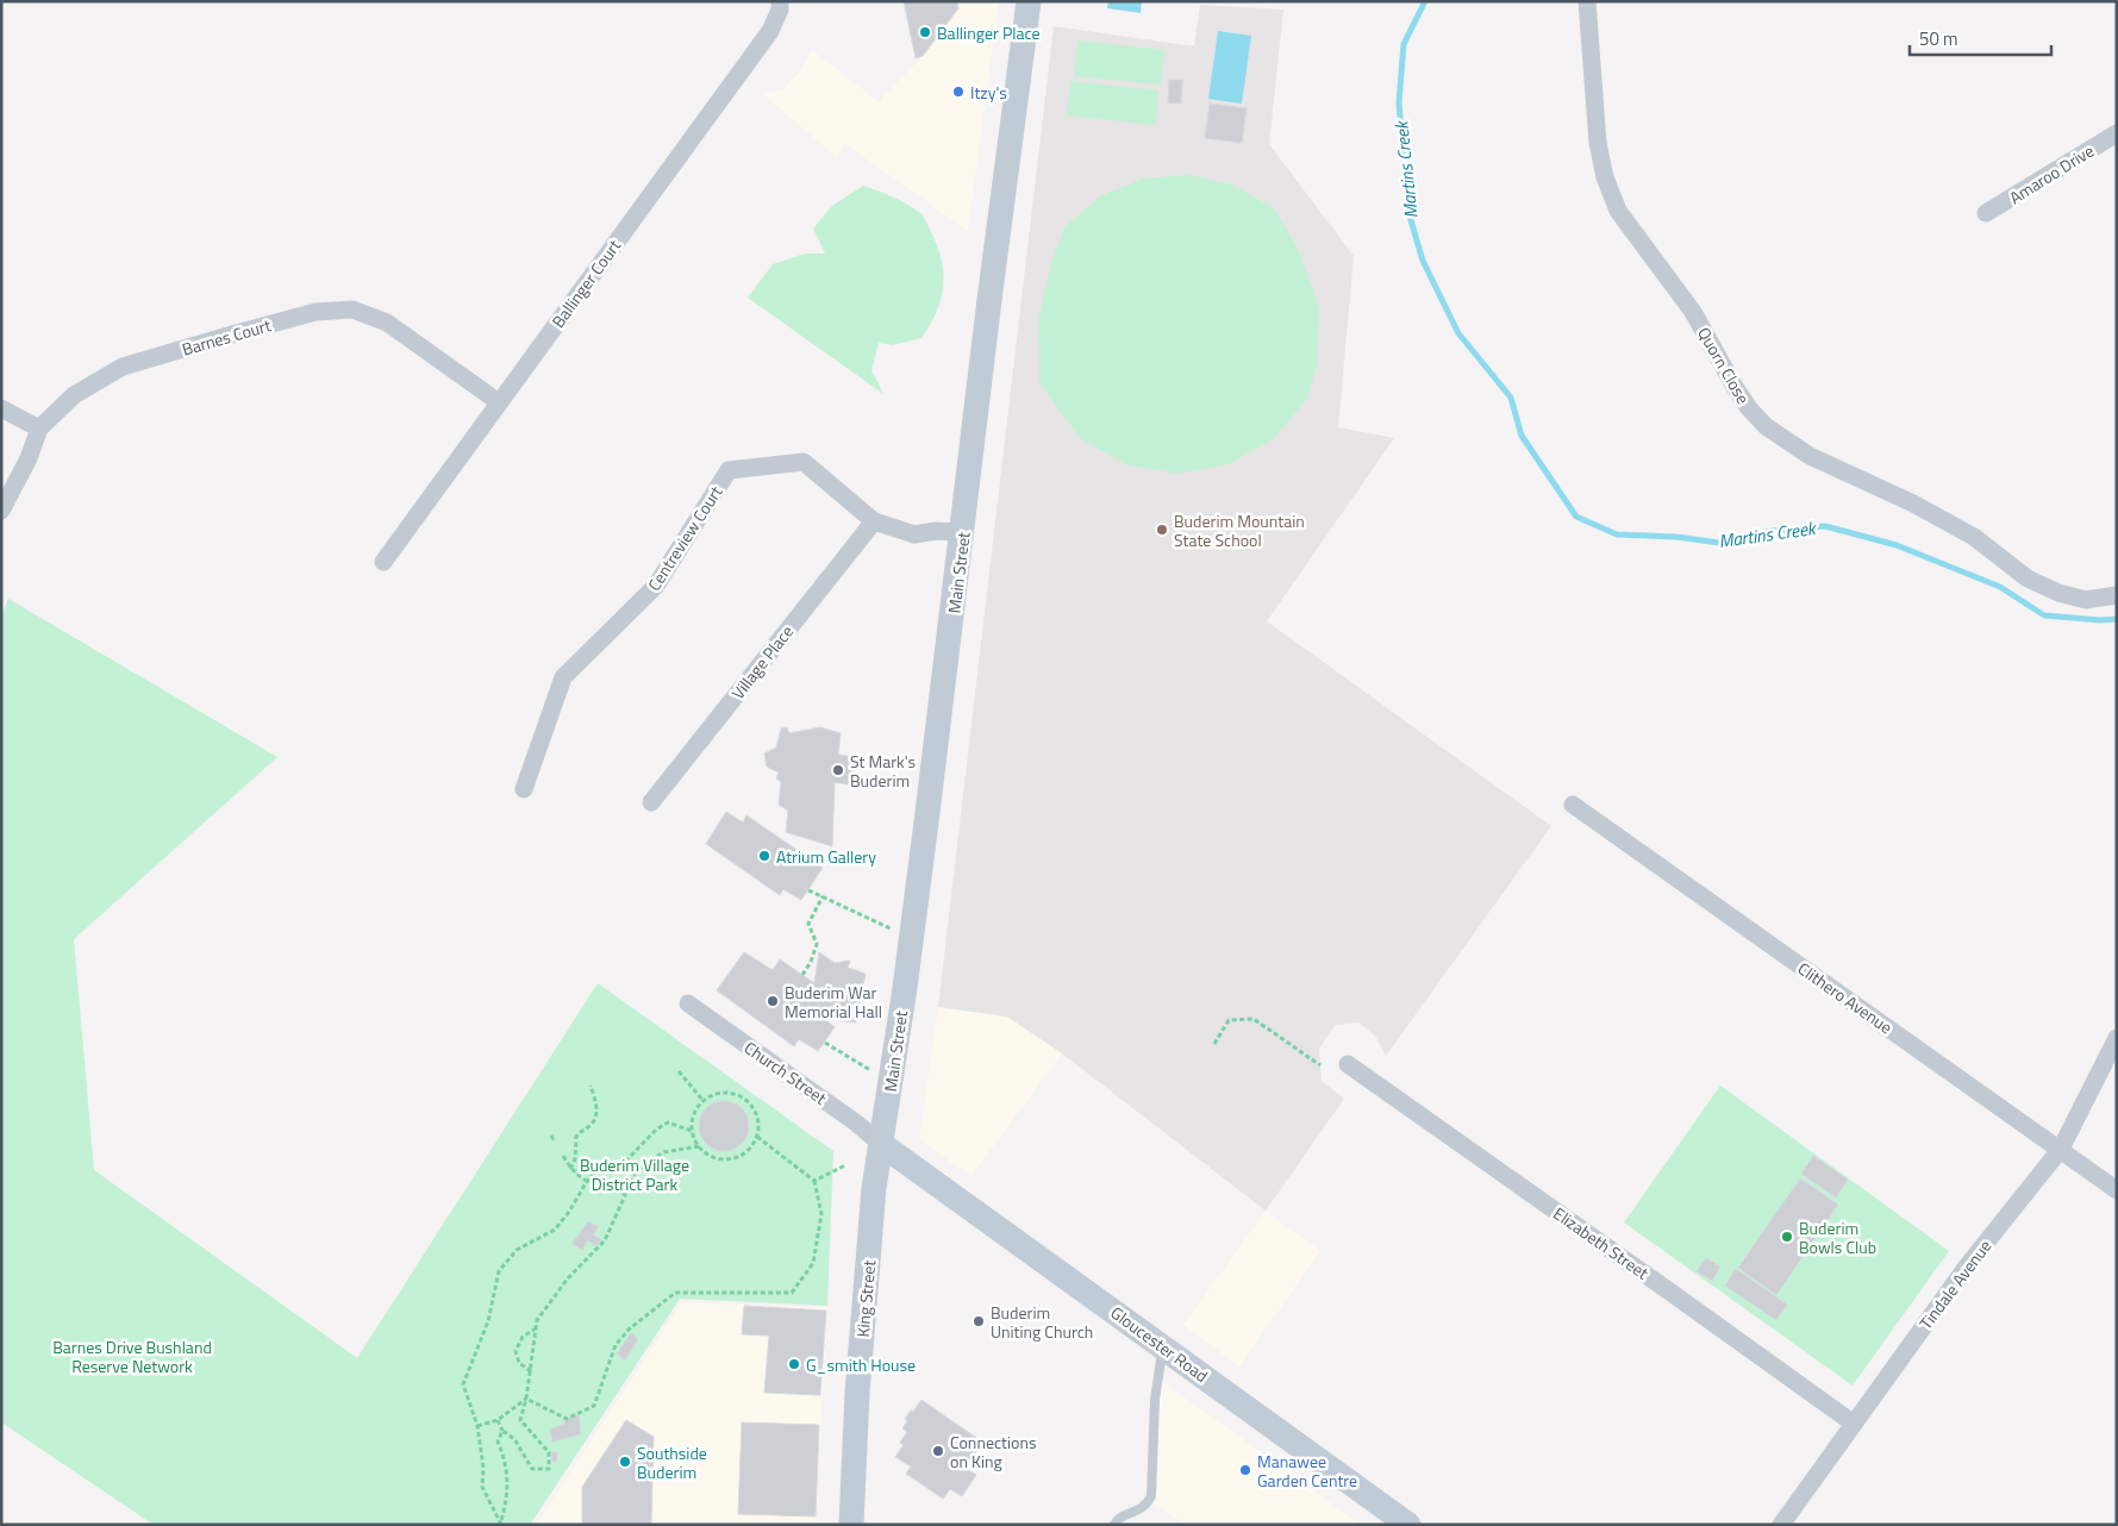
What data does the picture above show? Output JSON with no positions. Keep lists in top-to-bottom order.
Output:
{
  "streets": {
    "main road": ["Main Street", "King Street", "Gloucester Road"],
    "street": [
      "Amaroo Drive",
      "Ballinger Court",
      "Barnes Court",
      "Quorn Close",
      "Centreview Court",
      "Village Place",
      "Clithero Avenue",
      "Church Street",
      "Elizabeth Street",
      "Tindale Avenue"
    ]
  },
  "crossings": [
    ["Ballinger Court", "Barnes Court"],
    ["Centreview Court", "Main Street"],
    ["Centreview Court", "Village Place"],
    ["Main Street", "Church Street"],
    ["Main Street", "King Street"],
    ["Main Street", "Gloucester Road"],
    ["Clithero Avenue", "Tindale Avenue"],
    ["Church Street", "King Street"],
    ["Church Street", "Gloucester Road"],
    ["Elizabeth Street", "Tindale Avenue"],
    ["King Street", "Gloucester Road"]
  ],
  "water": ["Martins Creek"],
  "parks": ["Buderim Village District Park", "Barnes Drive Bushland Reserve Network"],
  "places": [
    "Ballinger Place",
    "Itzy's",
    "Buderim Mountain State School",
    "St Mark's Buderim",
    "Atrium Gallery",
    "Buderim War Memorial Hall",
    "Buderim Bowls Club",
    "Buderim Uniting Church",
    "G_smith House",
    "Connections on King",
    "Southside Buderim",
    "Manawee Garden Centre"
  ],
  "scale_bar": "50 m"
}
